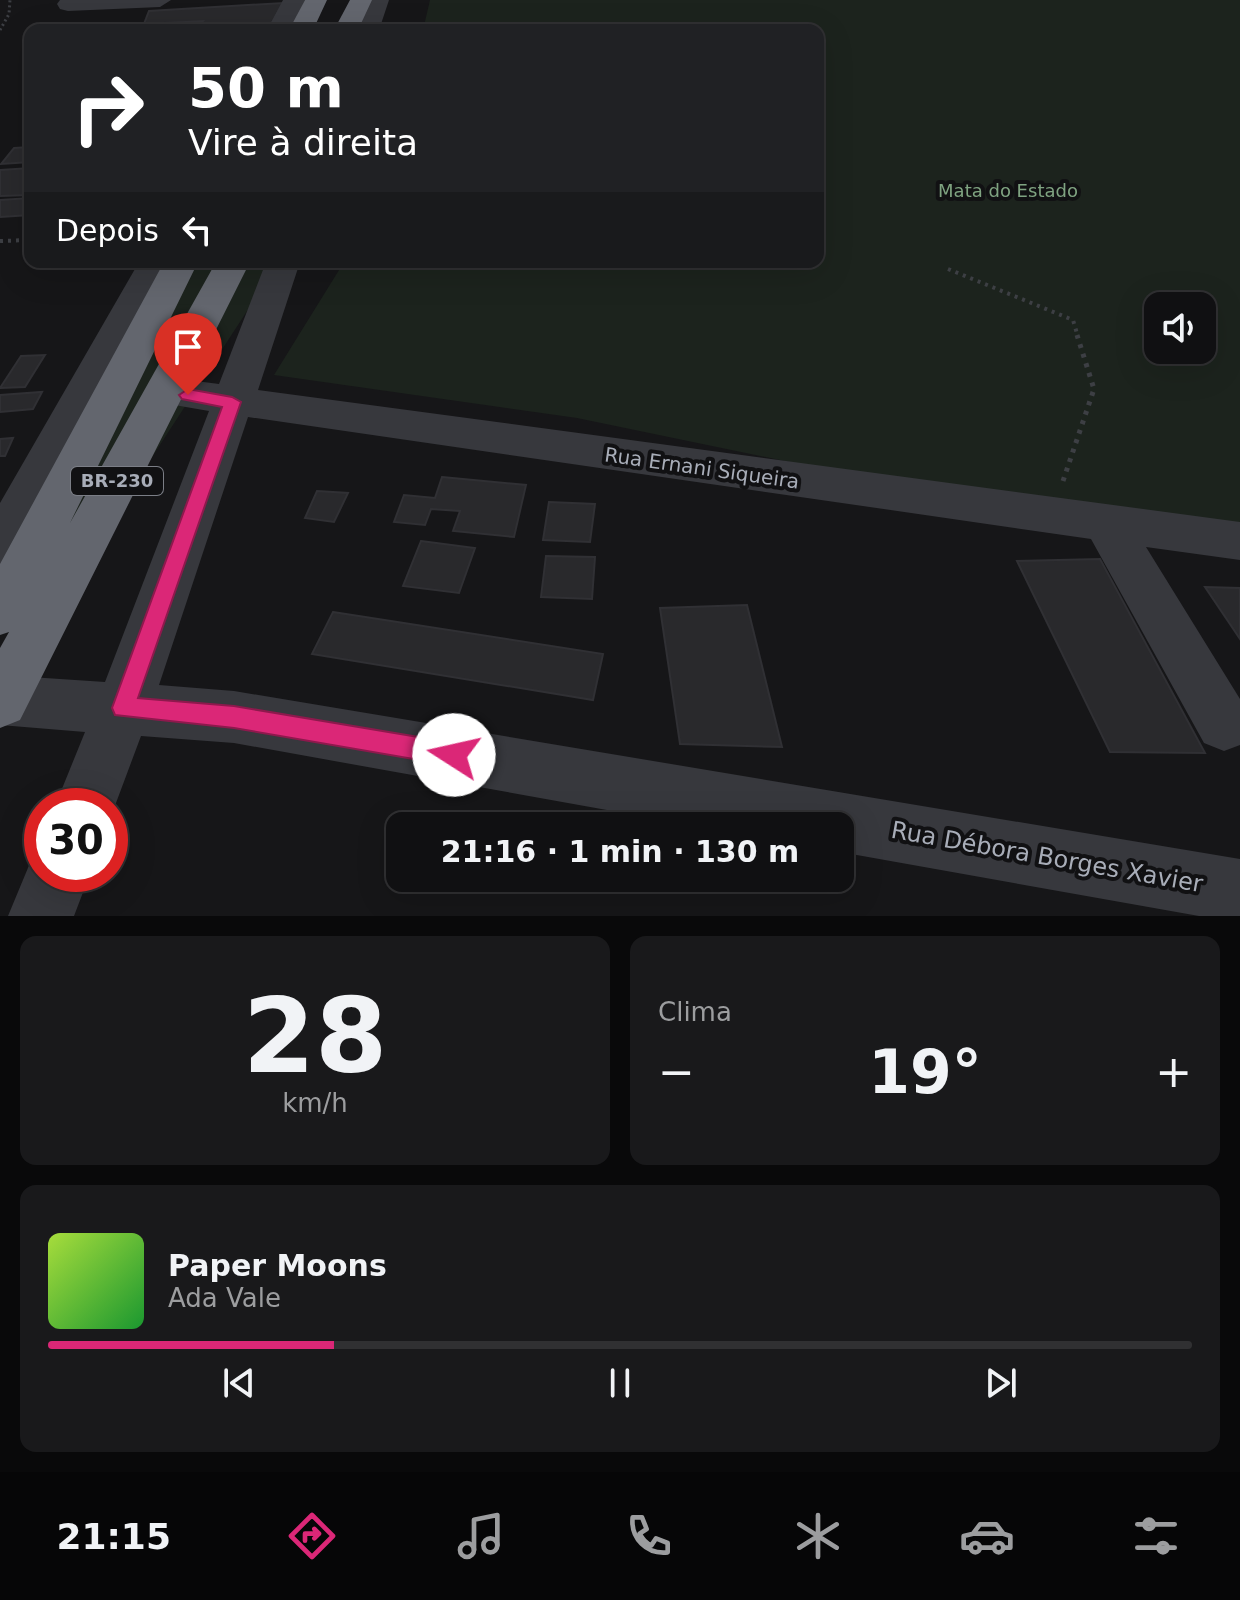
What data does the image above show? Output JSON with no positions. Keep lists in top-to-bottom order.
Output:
{
  "streets": {
    "highway": ["BR-230"],
    "street": ["Rua Ernani Siqueira", "Rua Débora Borges Xavier"]
  },
  "crossings": [
    ["Rua Ernani Siqueira", "BR-230"],
    ["BR-230", "Rua Débora Borges Xavier"]
  ],
  "parks": ["Mata do Estado"],
  "page": {
    "turn": ["50 m", "Vire à direita"],
    "then": "Depois",
    "limit": "30",
    "trip": "21:16 · 1 min · 130 m",
    "tile": [
      ["28", "km/h"],
      "Clima"
    ],
    "heat": ["−", "19°", "+"],
    "song": ["Paper Moons", "Ada Vale"],
    "tabs": "21:15"
  }
}
